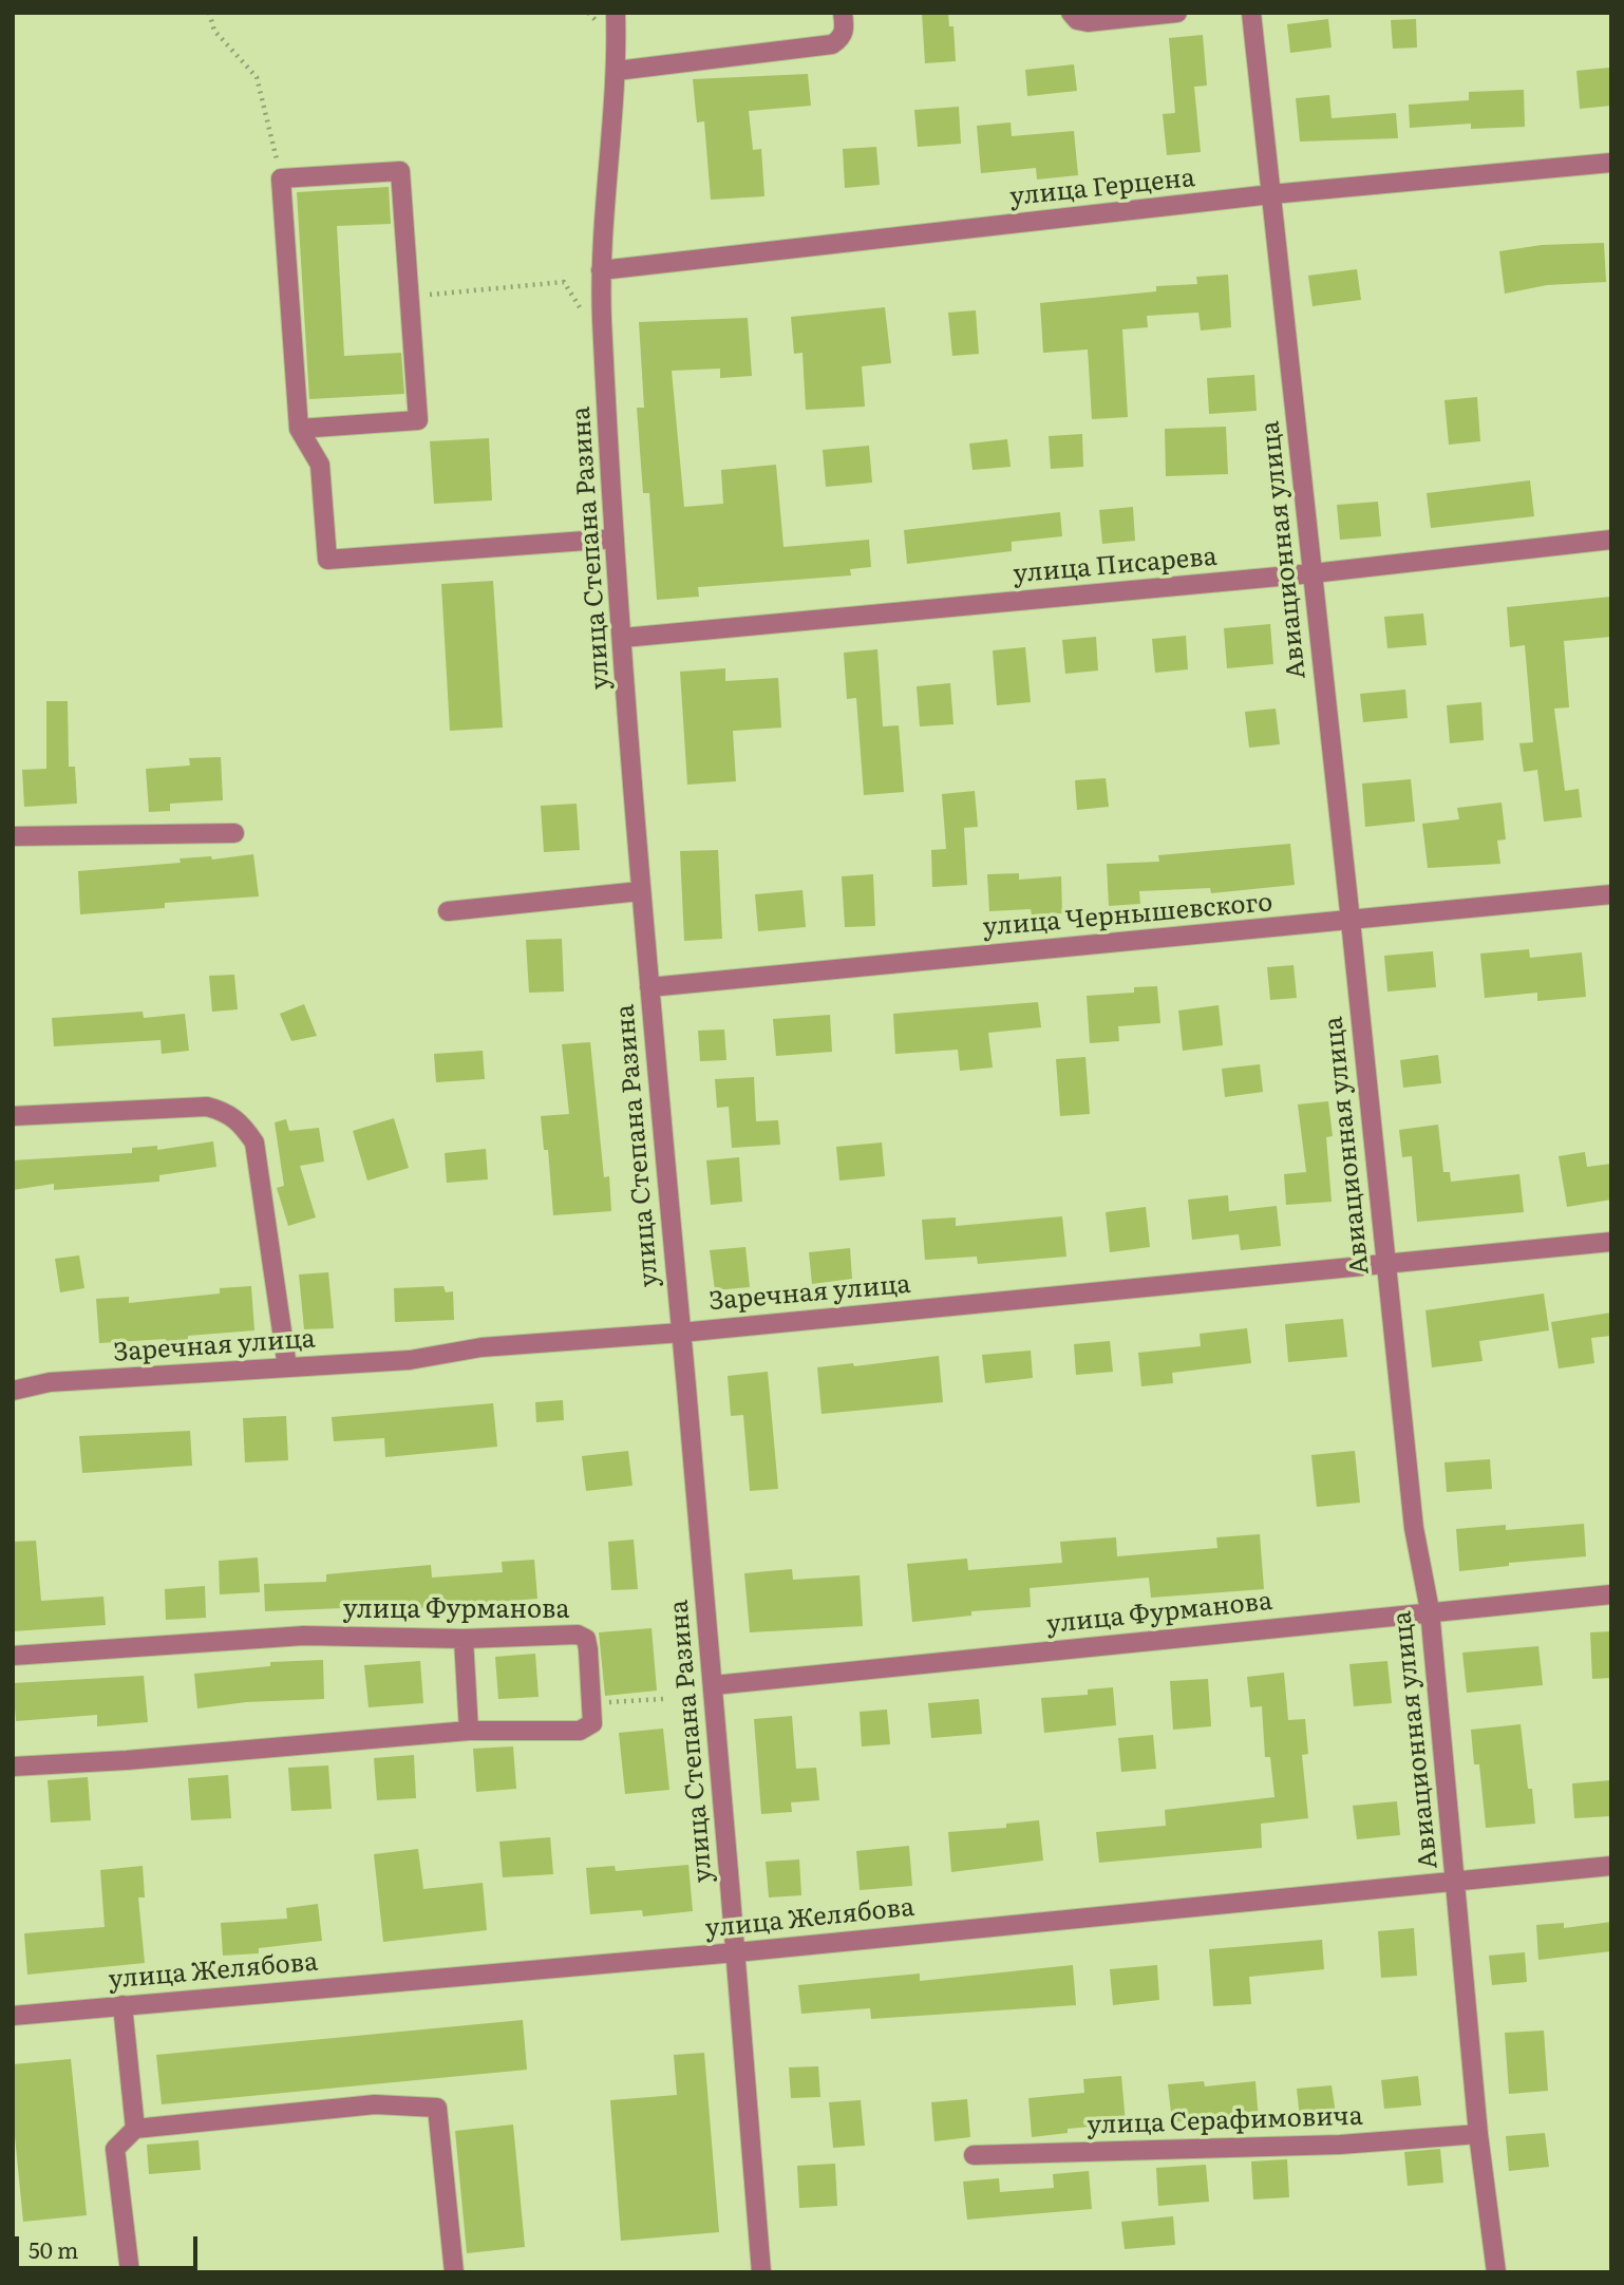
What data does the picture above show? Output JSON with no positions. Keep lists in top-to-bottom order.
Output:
{
  "streets": {
    "street": [
      "улица Герцена",
      "улица Степана Разина",
      "Авиационная улица",
      "улица Писарева",
      "улица Чернышевского",
      "Заречная улица",
      "улица Фурманова",
      "улица Желябова",
      "улица Серафимовича"
    ]
  },
  "crossings": [
    ["улица Герцена", "улица Степана Разина"],
    ["улица Герцена", "Авиационная улица"],
    ["улица Степана Разина", "улица Писарева"],
    ["улица Степана Разина", "улица Чернышевского"],
    ["улица Степана Разина", "Заречная улица"],
    ["улица Степана Разина", "улица Фурманова"],
    ["улица Степана Разина", "улица Желябова"],
    ["Авиационная улица", "улица Писарева"],
    ["Авиационная улица", "улица Чернышевского"],
    ["Авиационная улица", "Заречная улица"],
    ["Авиационная улица", "улица Фурманова"],
    ["Авиационная улица", "улица Желябова"],
    ["Авиационная улица", "улица Серафимовича"]
  ],
  "scale_bar": "50 m"
}
